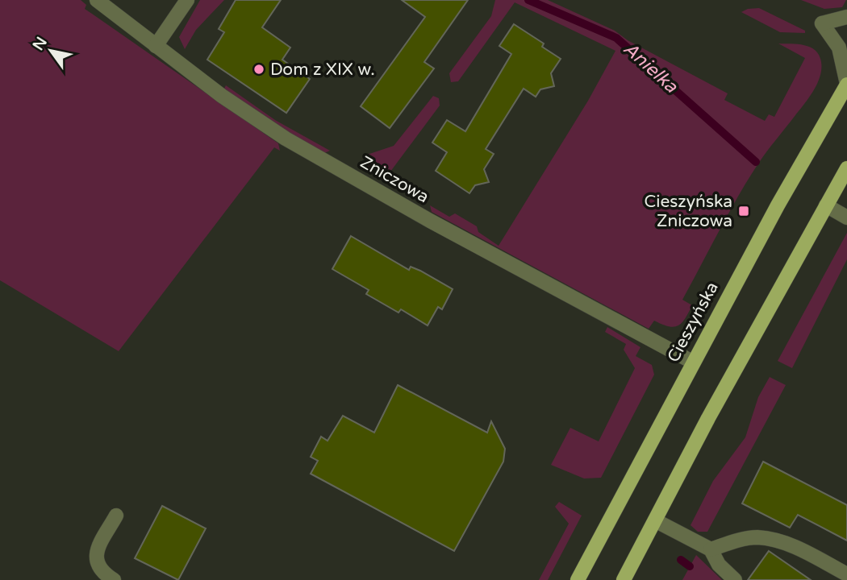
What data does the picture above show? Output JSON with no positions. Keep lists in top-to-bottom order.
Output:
{
  "streets": {
    "main road": ["Cieszyńska"],
    "street": ["Zniczowa"]
  },
  "crossings": [
    ["Zniczowa", "Cieszyńska"]
  ],
  "water": ["Anielka"],
  "places": {
    "other": ["Dom z XIX w."],
    "transit": ["Cieszyńska Zniczowa"]
  },
  "north": "top left"
}
